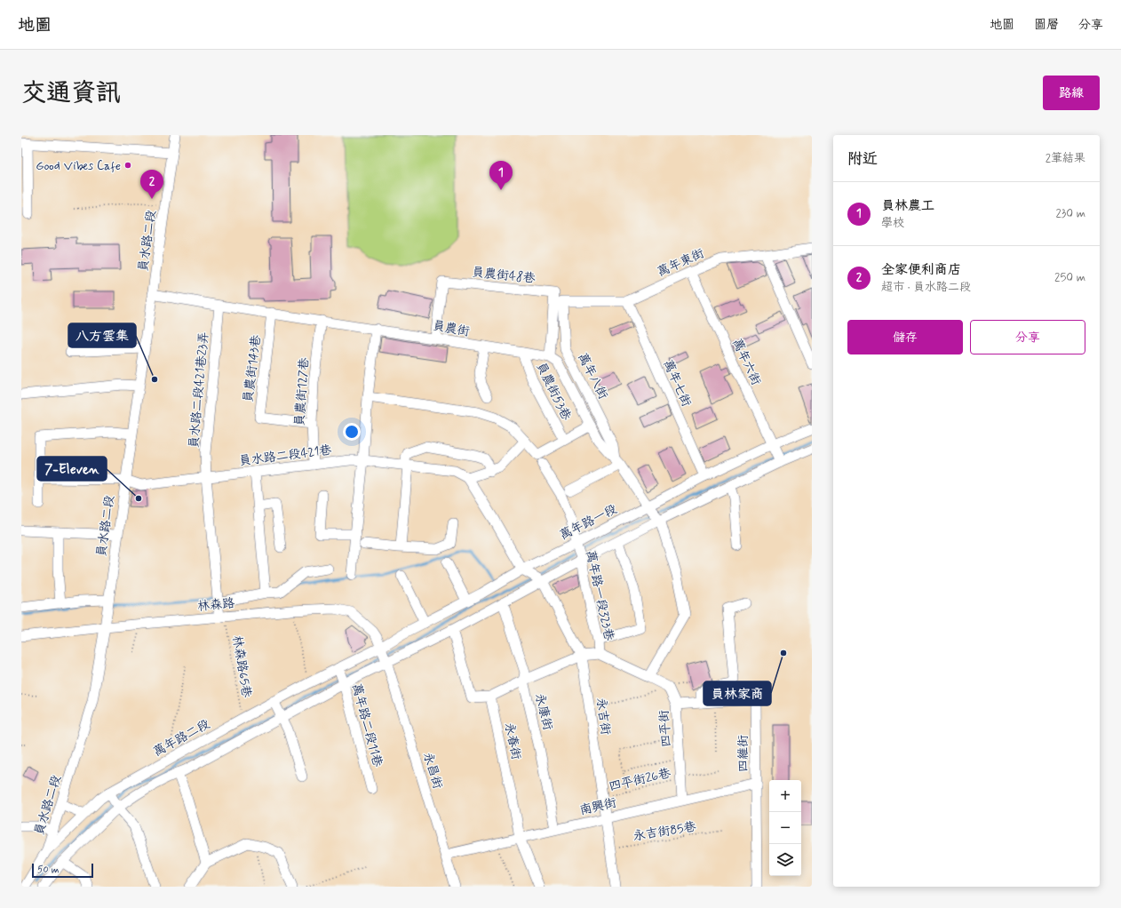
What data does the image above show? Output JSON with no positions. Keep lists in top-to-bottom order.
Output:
{
  "streets": {
    "street": [
      "員水路二段",
      "萬年東街",
      "員農街48巷",
      "員農街",
      "萬年六街",
      "員農街143巷",
      "萬年八街",
      "萬年七街",
      "員水路二段421巷23弄",
      "員農街53巷",
      "員農街127巷",
      "員水路二段421巷",
      "萬年路一段",
      "萬年路一段323巷",
      "林森路",
      "永康街",
      "永吉街",
      "萬年路二段11巷",
      "四平街",
      "萬年路二段",
      "永春街",
      "四維街",
      "永昌街",
      "南興街"
    ],
    "path": ["林森路65巷", "四平街26巷", "永吉街85巷"]
  },
  "crossings": [
    ["員水路二段", "員農街"],
    ["員水路二段", "員水路二段421巷"],
    ["員水路二段", "林森路"],
    ["員水路二段", "萬年路二段"],
    ["萬年東街", "萬年六街"],
    ["萬年東街", "萬年八街"],
    ["萬年東街", "萬年七街"],
    ["員農街48巷", "員農街"],
    ["員農街", "員農街143巷"],
    ["員農街", "員水路二段421巷23弄"],
    ["員農街", "員農街53巷"],
    ["員農街", "員農街127巷"],
    ["萬年六街", "萬年路一段"],
    ["員農街143巷", "員農街127巷"],
    ["萬年七街", "萬年路一段"],
    ["員水路二段421巷23弄", "員水路二段421巷"],
    ["員水路二段421巷23弄", "林森路"],
    ["員水路二段421巷23弄", "林森路65巷"],
    ["員農街127巷", "員水路二段421巷"],
    ["萬年路一段", "萬年路一段323巷"],
    ["萬年路一段", "林森路"],
    ["萬年路一段", "萬年路二段"],
    ["林森路", "林森路65巷"],
    ["林森路", "萬年路二段"],
    ["林森路", "永昌街"],
    ["林森路65巷", "萬年路二段"],
    ["永康街", "南興街"],
    ["永吉街", "四平街26巷"],
    ["永吉街", "南興街"],
    ["永吉街", "永吉街85巷"],
    ["萬年路二段11巷", "萬年路二段"],
    ["四平街", "四維街"],
    ["四平街", "四平街26巷"],
    ["四平街", "南興街"],
    ["永春街", "南興街"],
    ["四維街", "南興街"],
    ["永昌街", "南興街"]
  ],
  "places": [
    "Good Vibes Cafe",
    "八方雲集",
    "7-Eleven",
    "員林家商"
  ],
  "scale_bar": "50 m",
  "page": {
    "header": "地圖",
    "nav": ["地圖", "圖層", "分享"],
    "title": "交通資訊",
    "buttons": [
      "路線",
      ["儲存", "分享"]
    ],
    "heading": ["附近", "2筆結果"],
    "pins": ["1", "2"],
    "list": [
      {
        "mark": "1",
        "name": "員林農工",
        "note": "學校",
        "value": "230 m"
      },
      {
        "mark": "2",
        "name": "全家便利商店",
        "note": "超市 · 員水路二段",
        "value": "250 m"
      }
    ],
    "map_buttons": ["+", "−"],
    "scale": "50 m"
  }
}
